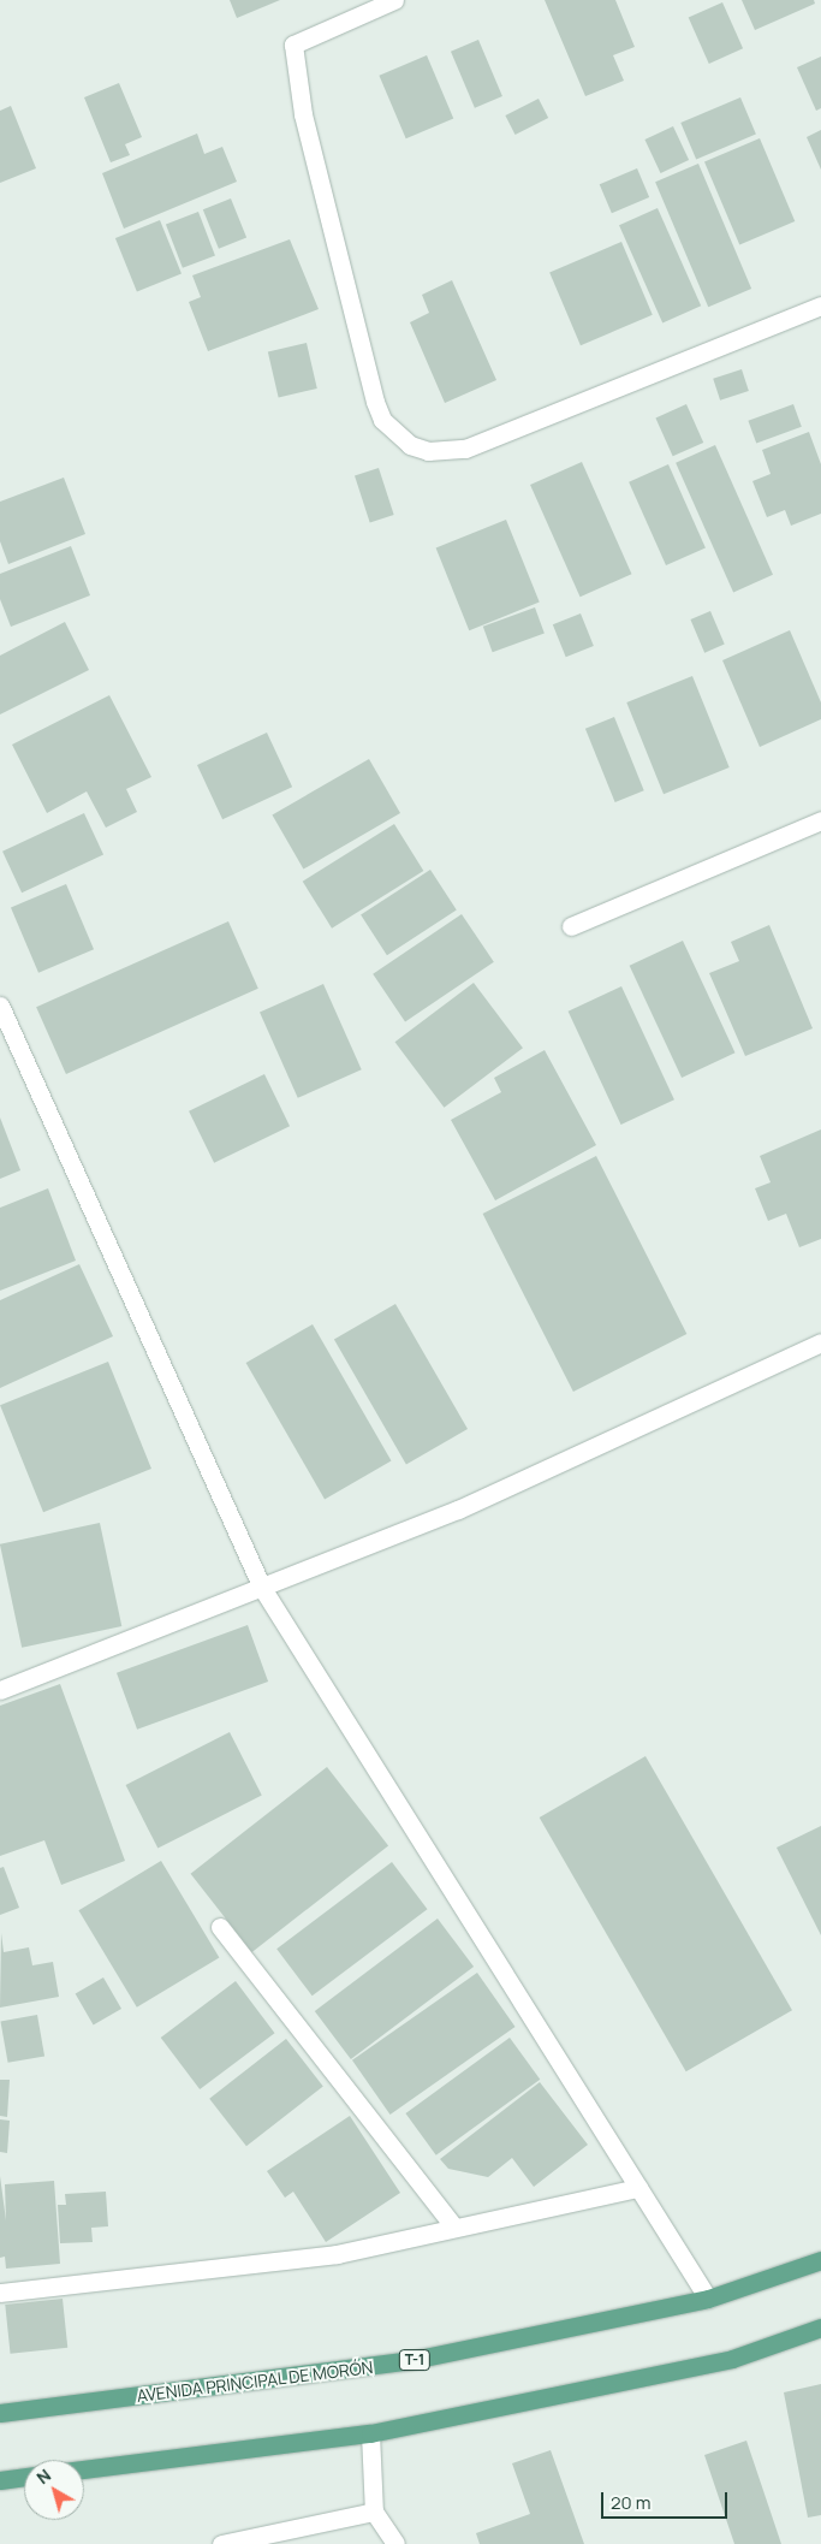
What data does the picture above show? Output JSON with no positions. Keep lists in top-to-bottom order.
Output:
{
  "streets": {
    "main road": ["T-1", "AVENIDA PRINCIPAL DE MORÓN"]
  },
  "scale_bar": "20 m",
  "north": "top left"
}
